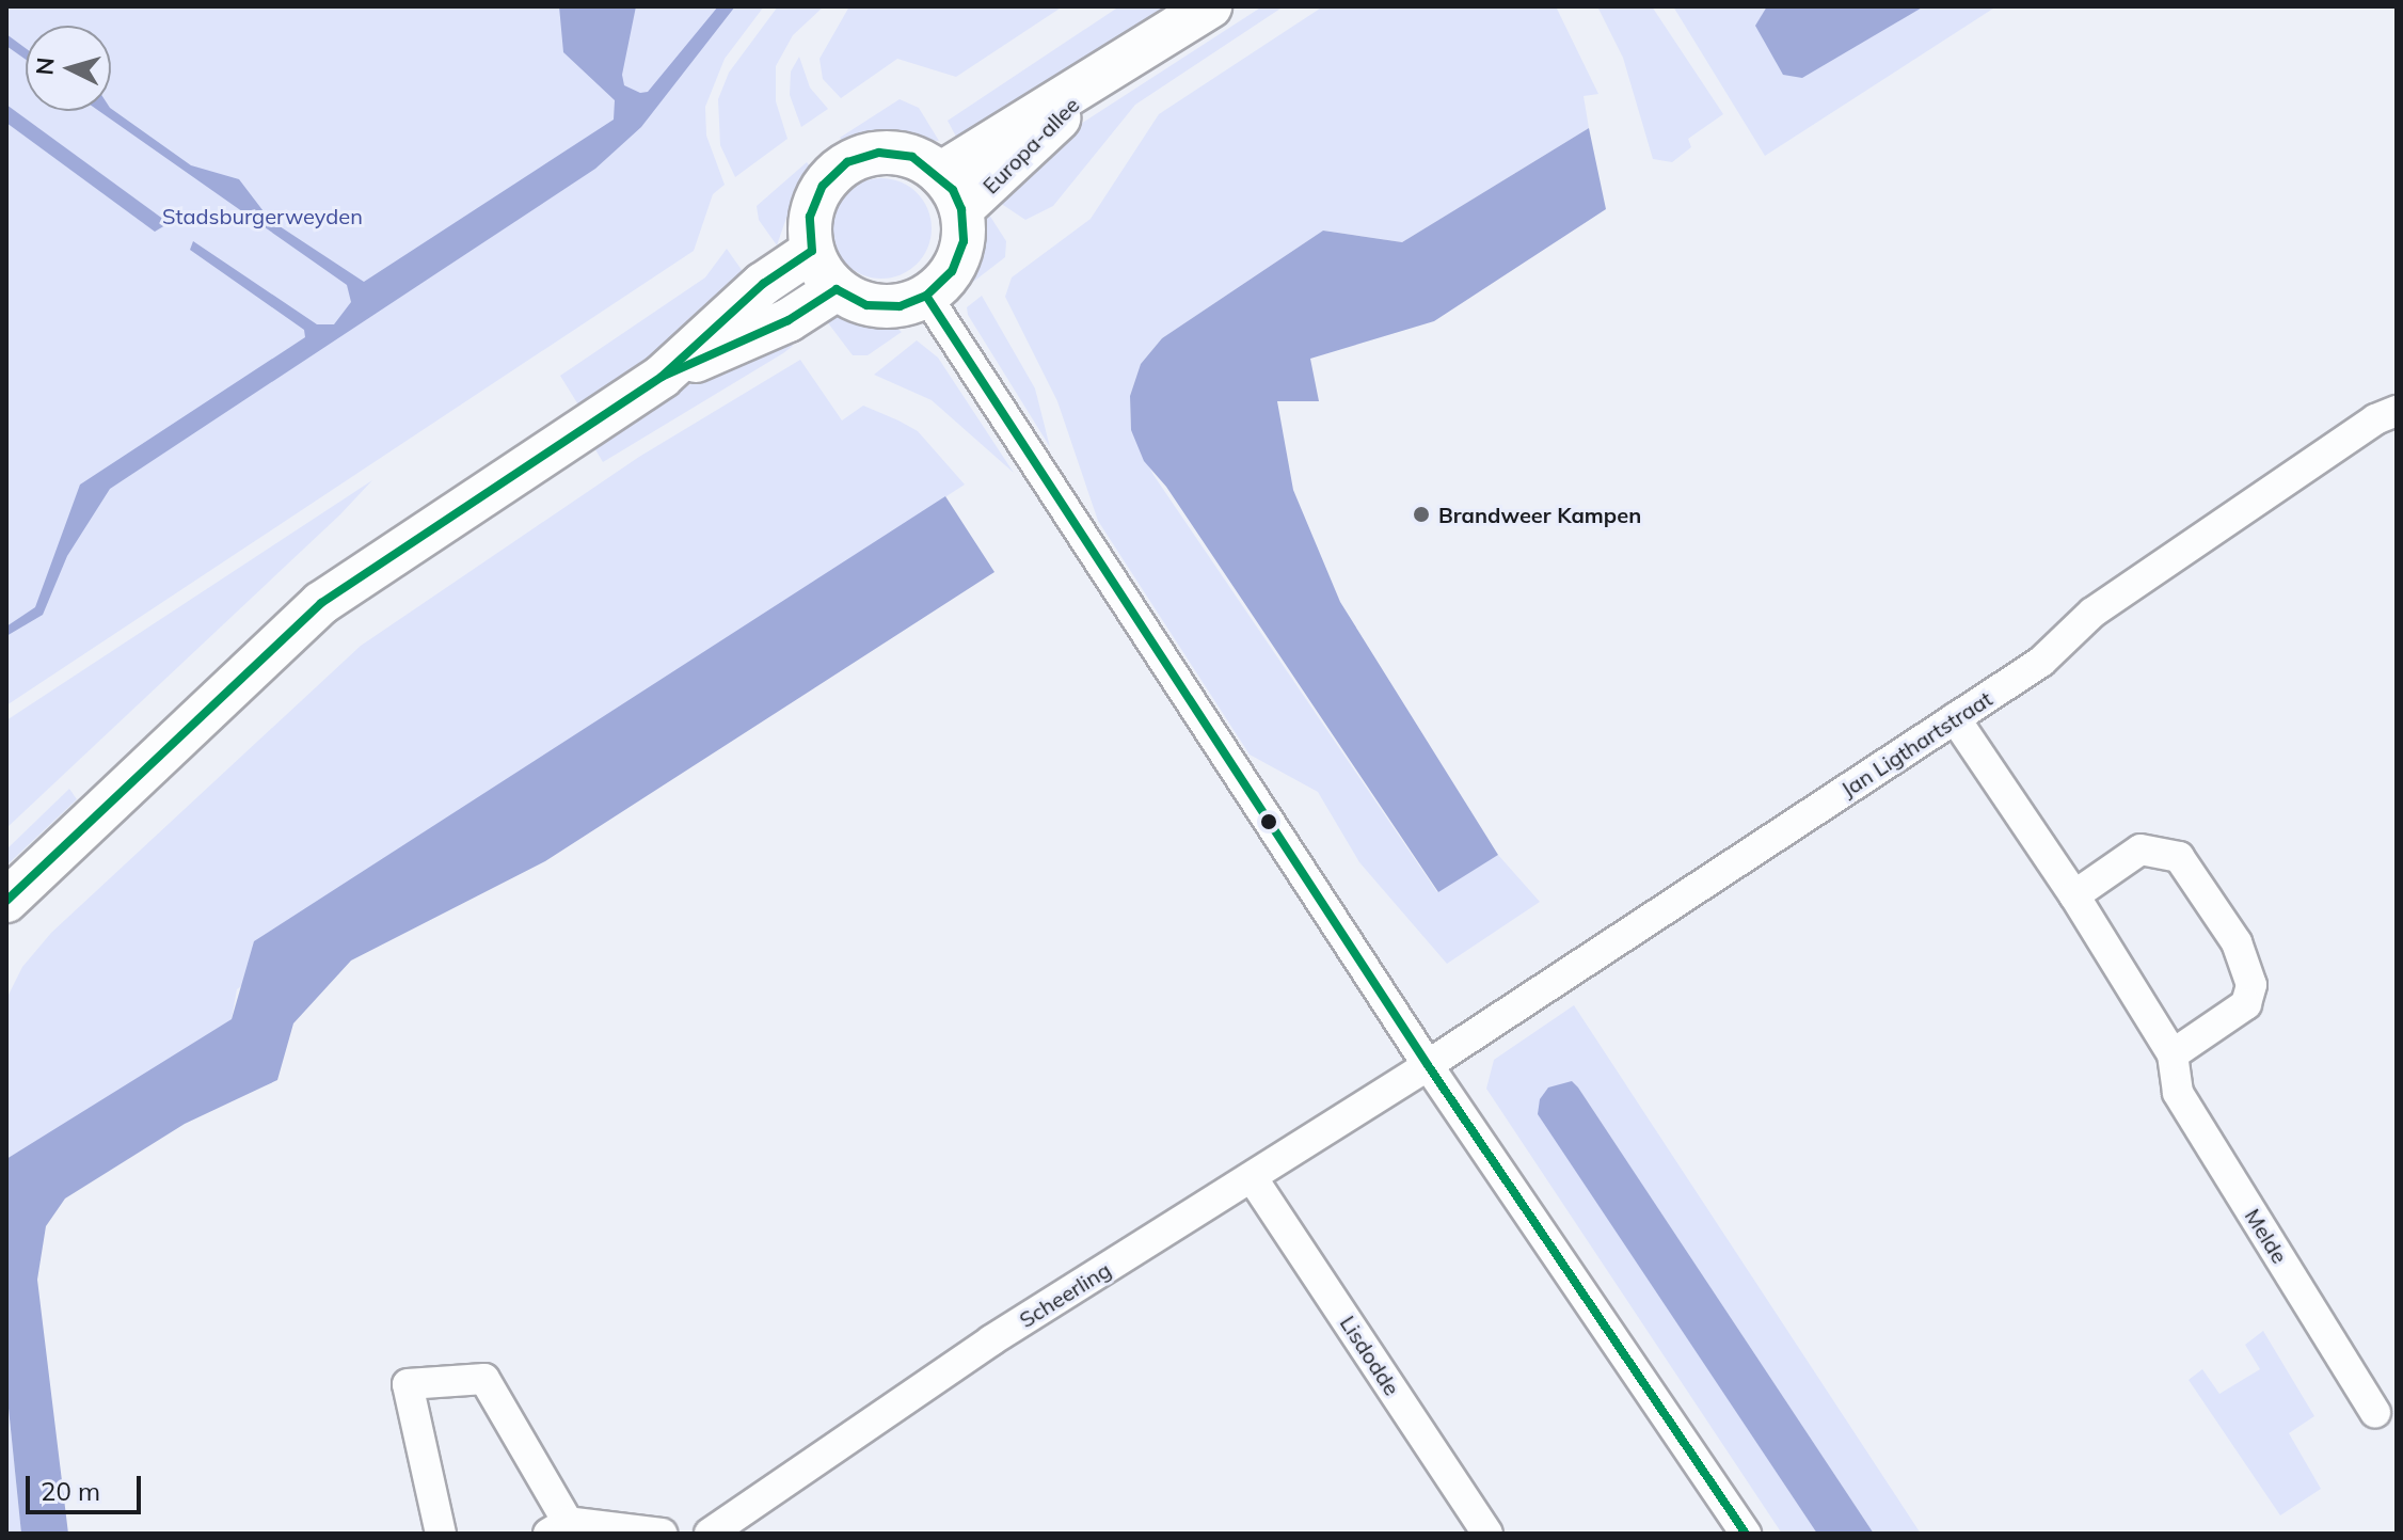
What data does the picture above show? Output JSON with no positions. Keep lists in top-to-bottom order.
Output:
{
  "streets": {
    "main road": ["Europa-allee"],
    "street": [
      "Jan Ligthartstraat",
      "Melde",
      "Scheerling",
      "Lisdodde"
    ]
  },
  "crossings": [
    ["Jan Ligthartstraat", "Melde"],
    ["Jan Ligthartstraat", "Scheerling"],
    ["Scheerling", "Lisdodde"]
  ],
  "parks": ["Stadsburgerweyden"],
  "places": ["Brandweer Kampen"],
  "scale_bar": "20 m",
  "north": "left"
}
